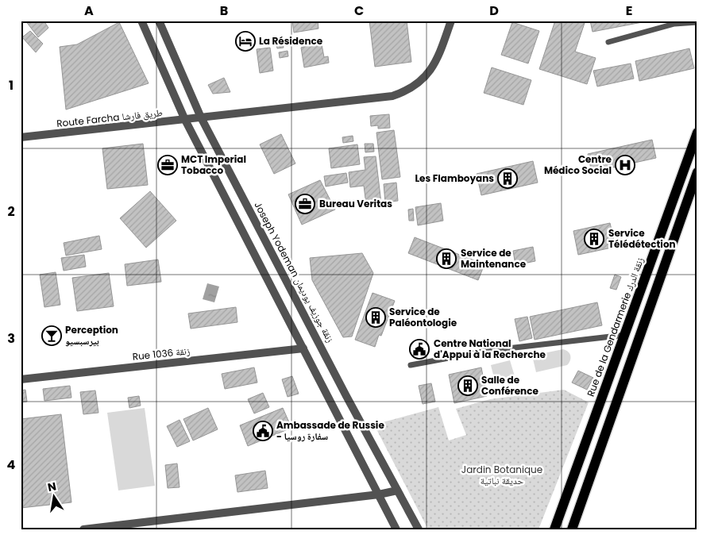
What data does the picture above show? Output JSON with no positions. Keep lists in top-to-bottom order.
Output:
{
  "streets": {
    "main road": ["Rue de la Gendarmerie زنقة الدرك"],
    "street": ["Route Farcha طريق فارشا", "Joseph Yodeman زنقة جوزيف يوديمان", "Rue 1036 زنقة"]
  },
  "crossings": [
    ["Route Farcha طريق فارشا", "Joseph Yodeman زنقة جوزيف يوديمان"]
  ],
  "parks": ["Jardin Botanique حديقة نباتية"],
  "places": {
    "hotel": ["La Résidence"],
    "office": ["MCT Imperial Tobacco", "Bureau Veritas"],
    "hospital": ["Centre Médico Social"],
    "building": [
      "Les Flamboyans",
      "Service Télédétection",
      "Service de Maintenance",
      "Service de Paléontologie",
      "Salle de Conférence"
    ],
    "bar": ["Perception بيرسبسيو"],
    "public building": ["Centre National d'Appui à la Recherche", "Ambassade de Russie - سفارة روسيا"]
  },
  "north": "top",
  "grid": {
    "columns": [
      "A",
      "B",
      "C",
      "D",
      "E"
    ],
    "rows": [
      "1",
      "2",
      "3",
      "4"
    ]
  }
}
